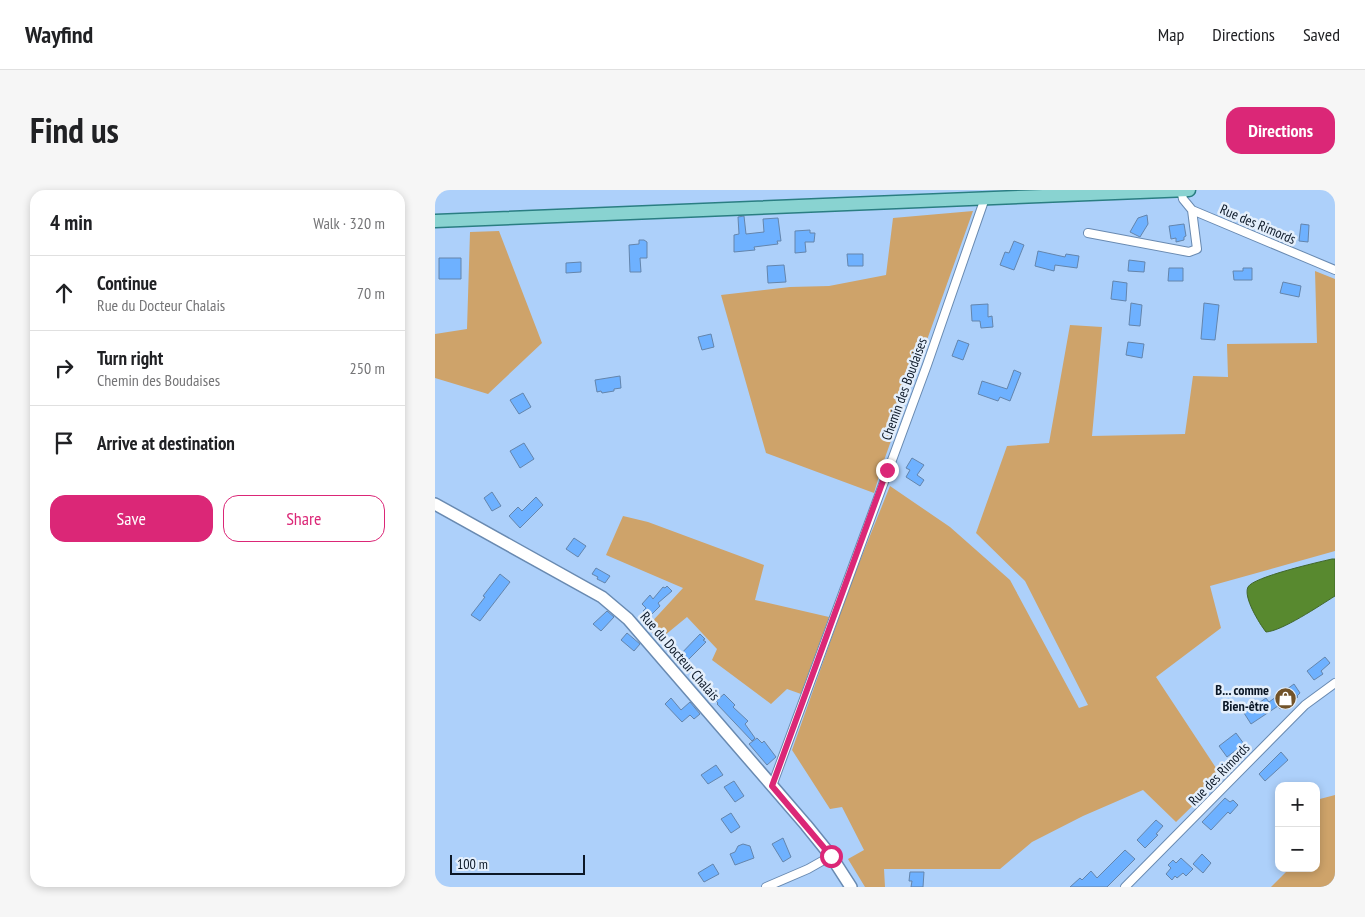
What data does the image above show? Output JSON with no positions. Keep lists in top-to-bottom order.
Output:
{
  "streets": {
    "main road": ["Rue du Docteur Chalais"],
    "street": ["Rue des Rimords", "Chemin des Boudaises"]
  },
  "crossings": [
    ["Chemin des Boudaises", "Rue du Docteur Chalais"]
  ],
  "places": {
    "shop": ["B... comme Bien-être"]
  },
  "scale_bar": "100 m",
  "page": {
    "header": "Wayfind",
    "nav": ["Map", "Directions", "Saved"],
    "title": "Find us",
    "buttons": [
      "Directions",
      ["Save", "Share"]
    ],
    "heading": ["4 min", "Walk · 320 m"],
    "list": [
      ["Continue", "Rue du Docteur Chalais", "70 m"],
      ["Turn right", "Chemin des Boudaises", "250 m"],
      "Arrive at destination"
    ],
    "map_buttons": ["+", "−"],
    "scale": "100 m"
  }
}
